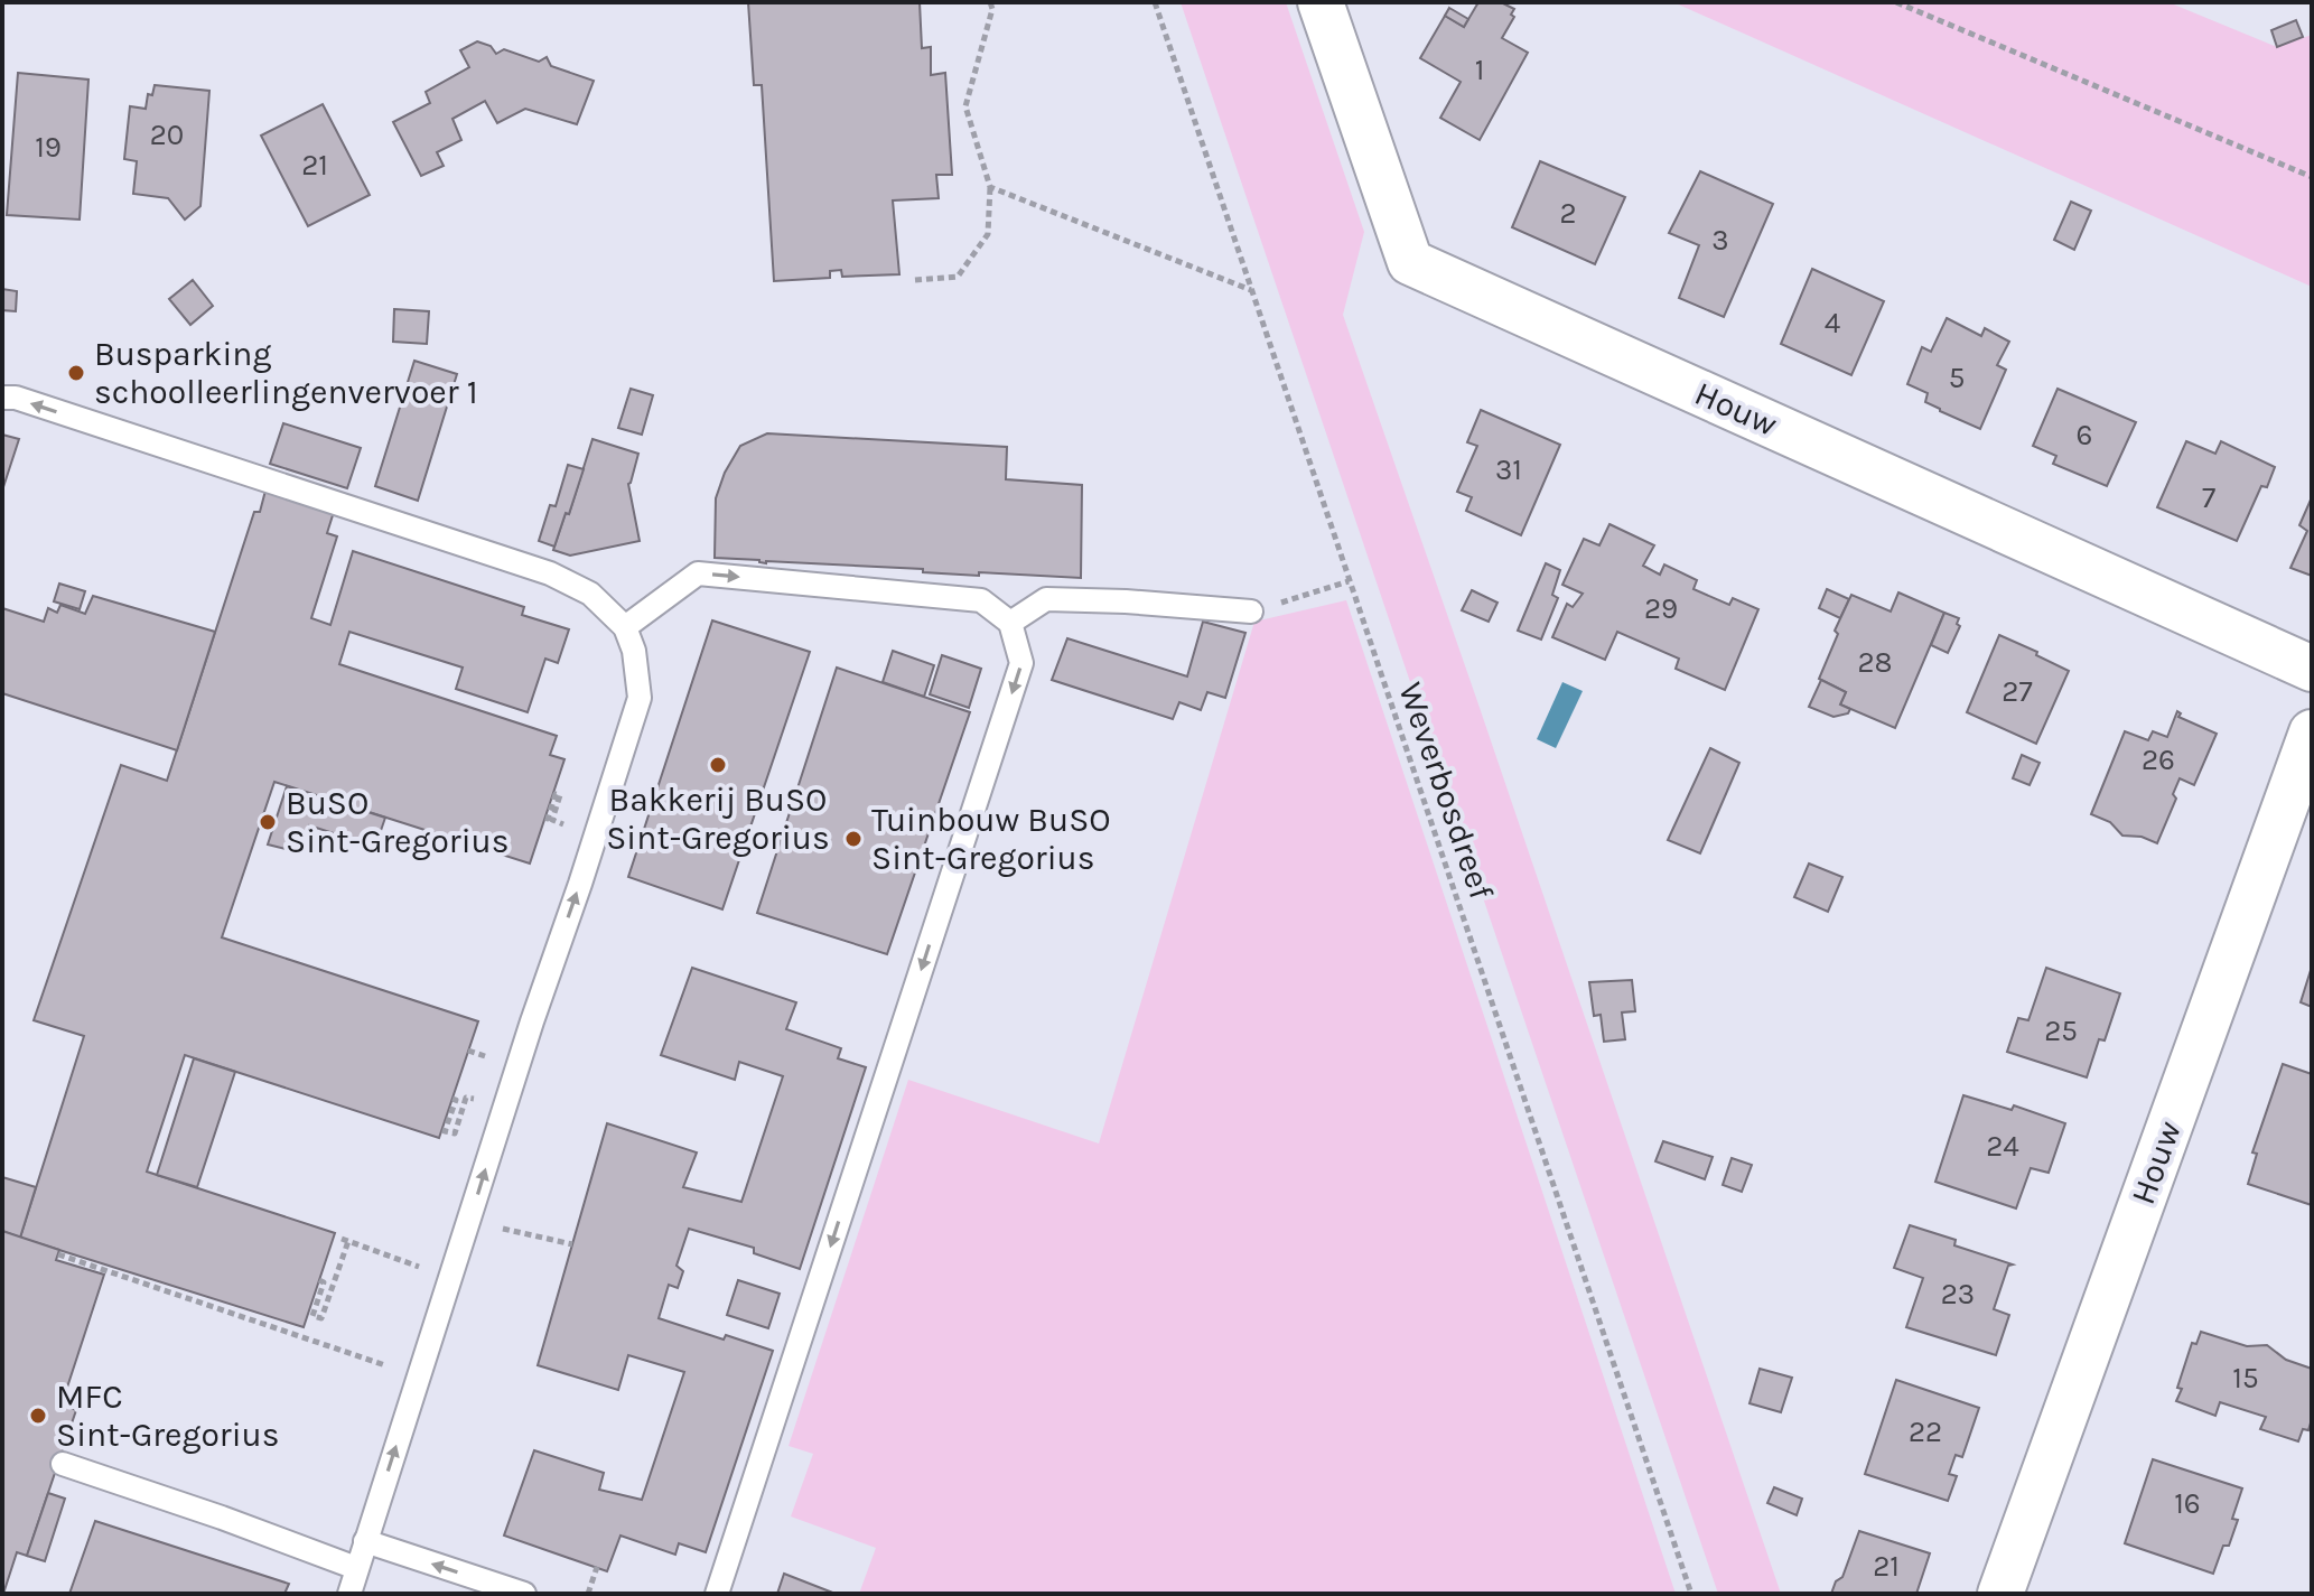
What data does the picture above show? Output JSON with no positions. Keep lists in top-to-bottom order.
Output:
{
  "streets": {
    "street": ["Houw"],
    "path": ["Weverbosdreef"]
  },
  "places": [
    "Busparking schoolleerlingenvervoer 1",
    "Bakkerij BuSO Sint-Gregorius",
    "BuSO Sint-Gregorius",
    "Tuinbouw BuSO Sint-Gregorius",
    "MFC Sint-Gregorius"
  ],
  "house_numbers": [
    "1",
    "20",
    "19",
    "21",
    "2",
    "3",
    "4",
    "5",
    "6",
    "31",
    "7",
    "29",
    "28",
    "27",
    "26",
    "25",
    "24",
    "23",
    "15",
    "22",
    "16",
    "21"
  ]
}
